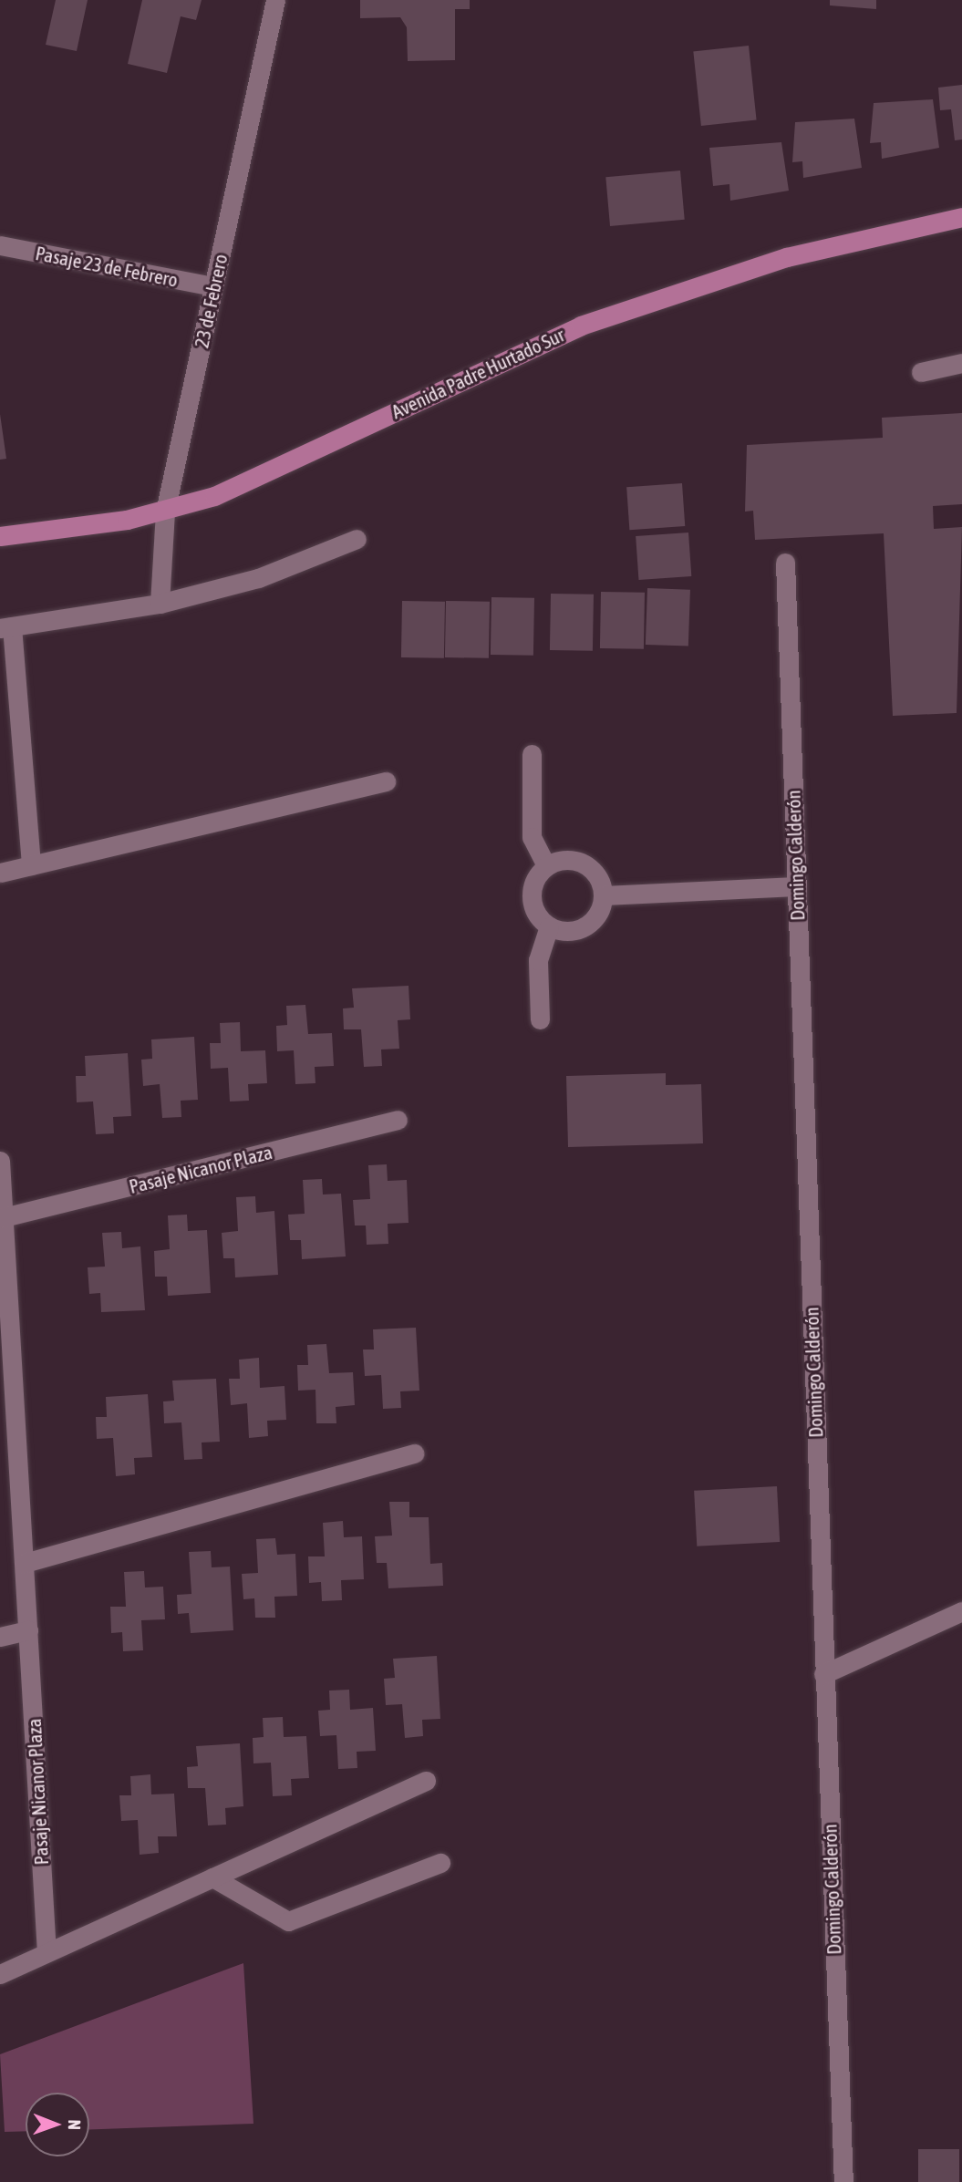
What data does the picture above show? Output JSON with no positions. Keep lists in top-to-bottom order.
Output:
{
  "streets": {
    "main road": ["Avenida Padre Hurtado Sur"],
    "street": [
      "Pasaje 23 de Febrero",
      "23 de Febrero",
      "Domingo Calderón",
      "Pasaje Nicanor Plaza"
    ]
  },
  "crossings": [
    ["Pasaje 23 de Febrero", "23 de Febrero"],
    ["23 de Febrero", "Avenida Padre Hurtado Sur"]
  ],
  "north": "right"
}
